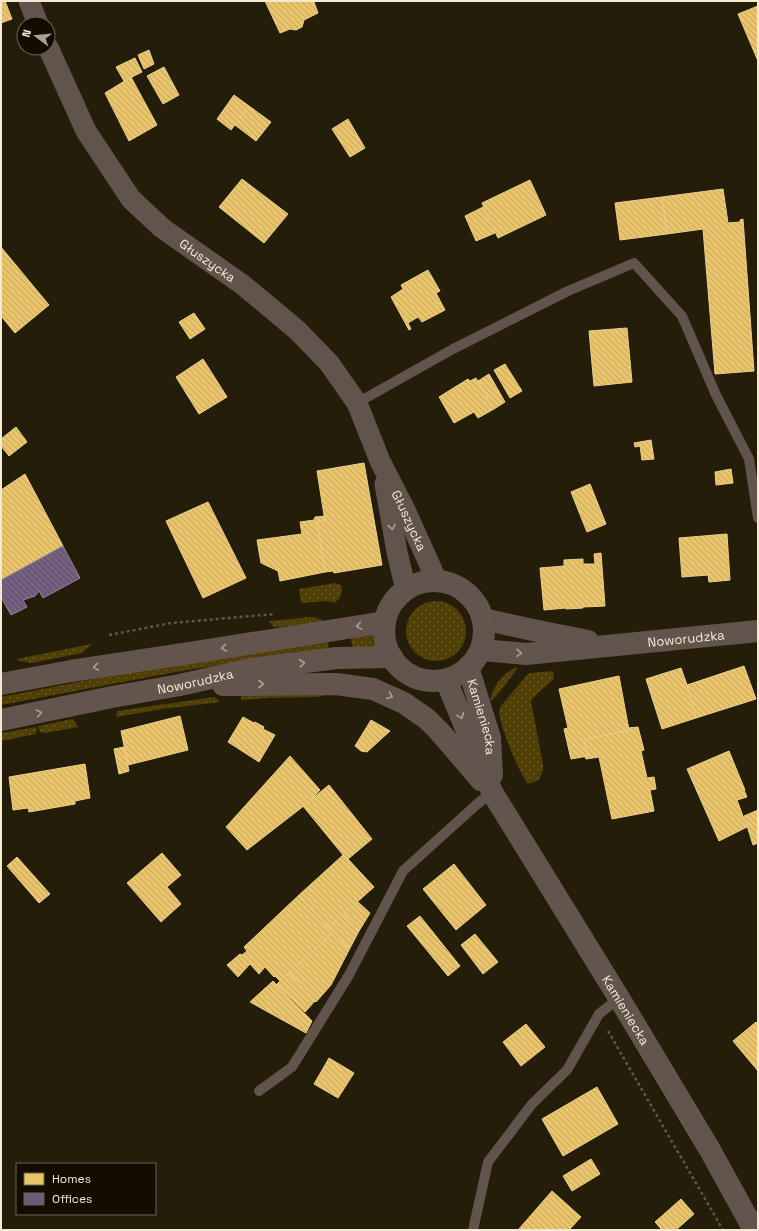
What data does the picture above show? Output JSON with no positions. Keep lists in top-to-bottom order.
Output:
{
  "streets": {
    "main road": ["Noworudzka", "Kamieniecka"],
    "street": ["Głuszycka"]
  },
  "crossings": [
    ["Głuszycka", "Noworudzka"],
    ["Głuszycka", "Kamieniecka"],
    ["Noworudzka", "Kamieniecka"]
  ],
  "legend": ["Homes", "Offices"],
  "north": "left"
}
